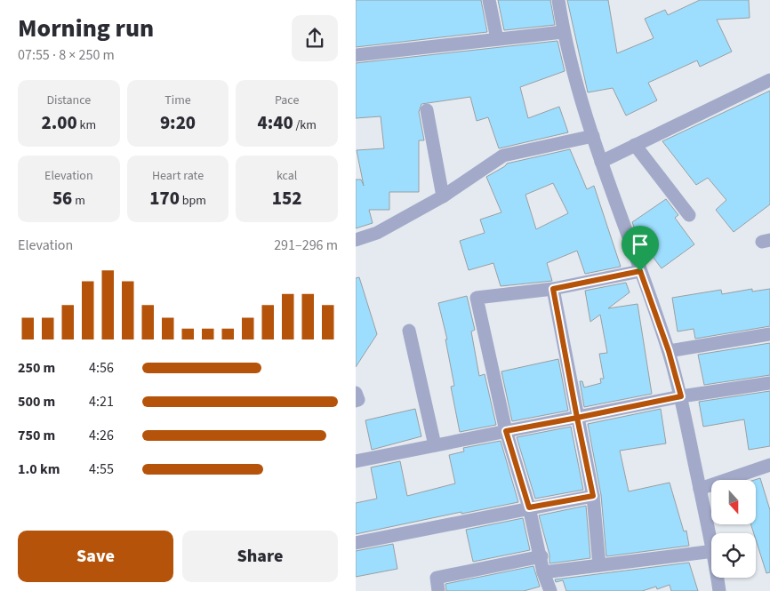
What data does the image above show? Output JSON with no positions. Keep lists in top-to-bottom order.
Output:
{
  "north": "bottom",
  "page": {
    "heading": ["Morning run", "07:55 · 8 × 250 m"],
    "stats": [
      ["Distance", "2.00 km"],
      ["Time", "9:20"],
      ["Pace", "4:40 /km"],
      ["Elevation", "56 m"],
      ["Heart rate", "170 bpm"],
      ["kcal", "152"]
    ],
    "chart": ["Elevation", "291–296 m"],
    "list": [
      {
        "name": "250 m",
        "note": "4:56"
      },
      {
        "name": "500 m",
        "note": "4:21"
      },
      {
        "name": "750 m",
        "note": "4:26"
      },
      {
        "name": "1.0 km",
        "note": "4:55"
      }
    ],
    "buttons": ["Save", "Share"]
  }
}
